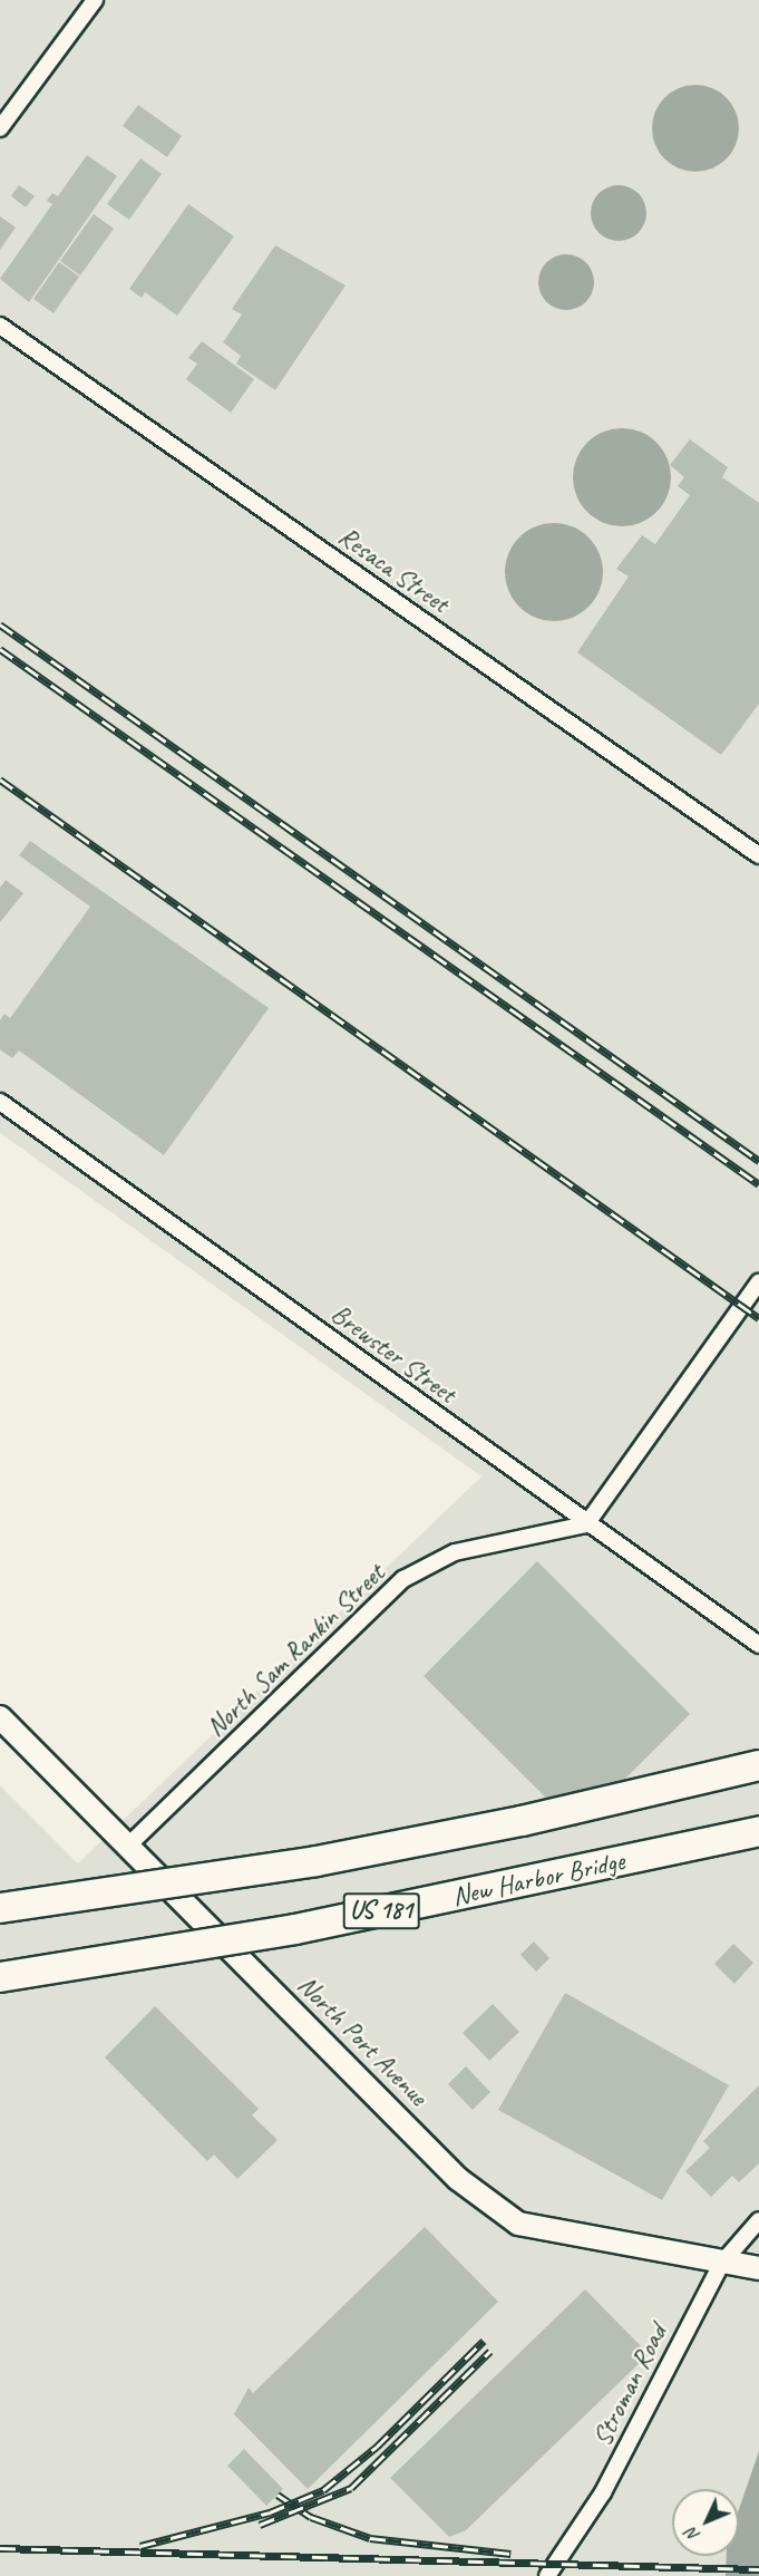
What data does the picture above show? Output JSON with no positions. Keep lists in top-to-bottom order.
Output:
{
  "streets": {
    "highway": ["New Harbor Bridge", "US 181"],
    "main road": ["North Port Avenue"],
    "street": [
      "Resaca Street",
      "Brewster Street",
      "North Sam Rankin Street",
      "Stroman Road"
    ]
  },
  "crossings": [
    ["Brewster Street", "North Sam Rankin Street"],
    ["North Sam Rankin Street", "North Port Avenue"],
    ["North Port Avenue", "Stroman Road"]
  ],
  "north": "bottom left"
}
